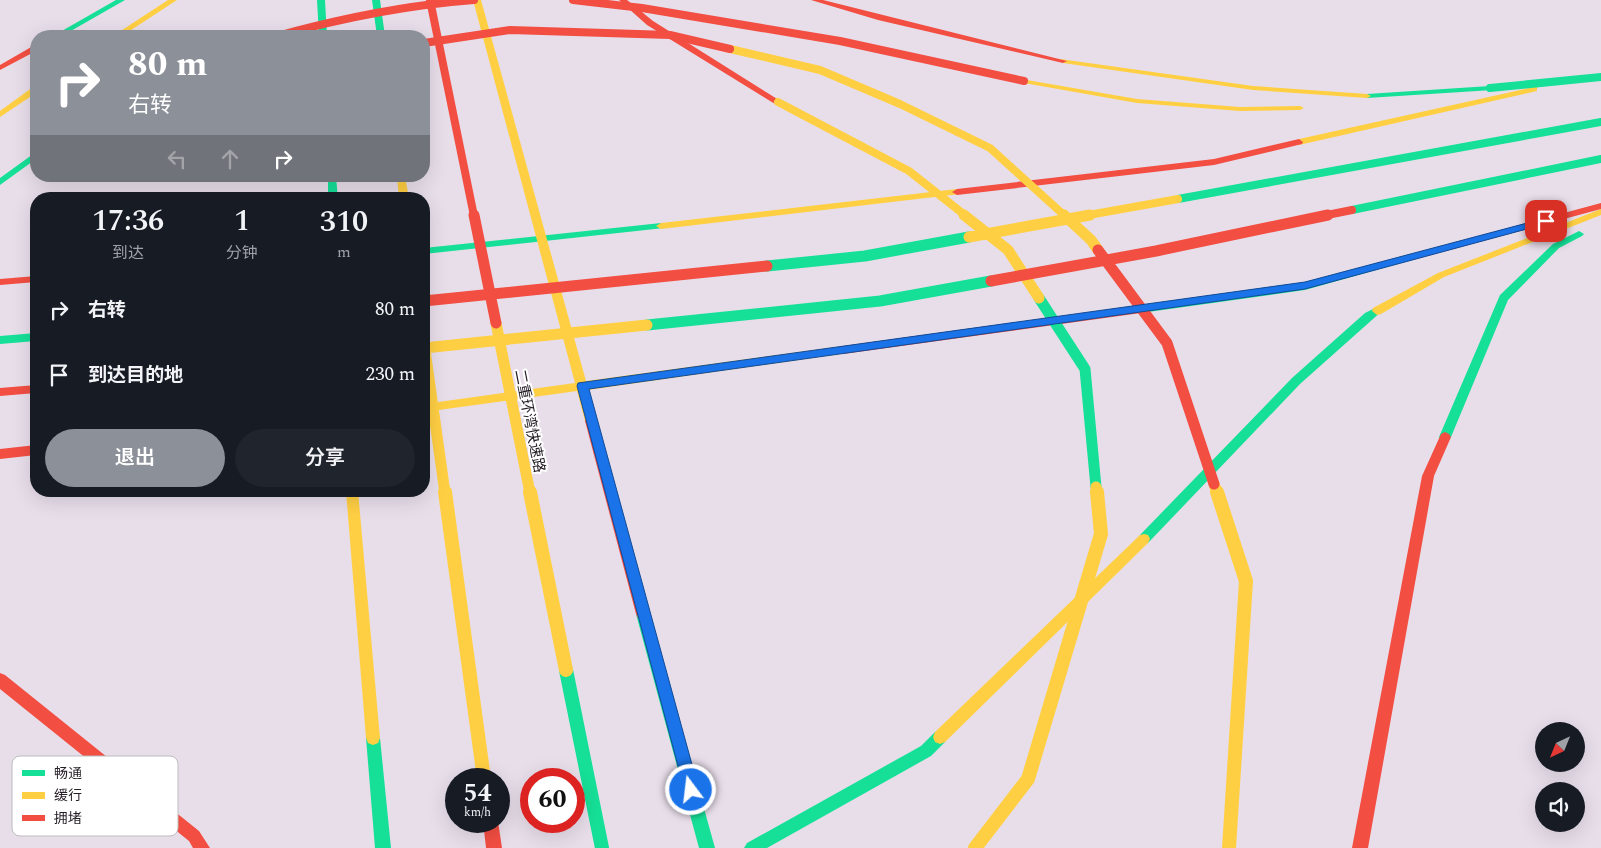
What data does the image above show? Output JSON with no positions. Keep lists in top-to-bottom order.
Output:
{
  "streets": {
    "main road": ["二重环湾快速路"]
  },
  "legend": ["畅通", "缓行", "拥堵"],
  "north": "bottom left",
  "page": {
    "turn": ["80 m", "右转"],
    "eta": [
      "17:36",
      "到达",
      "1",
      "分钟",
      "310",
      "m"
    ],
    "list": [
      {
        "name": "右转",
        "value": "80 m"
      },
      {
        "name": "到达目的地",
        "value": "230 m"
      }
    ],
    "buttons": ["退出", "分享"],
    "speed": "54 km/h",
    "limit": "60"
  }
}
